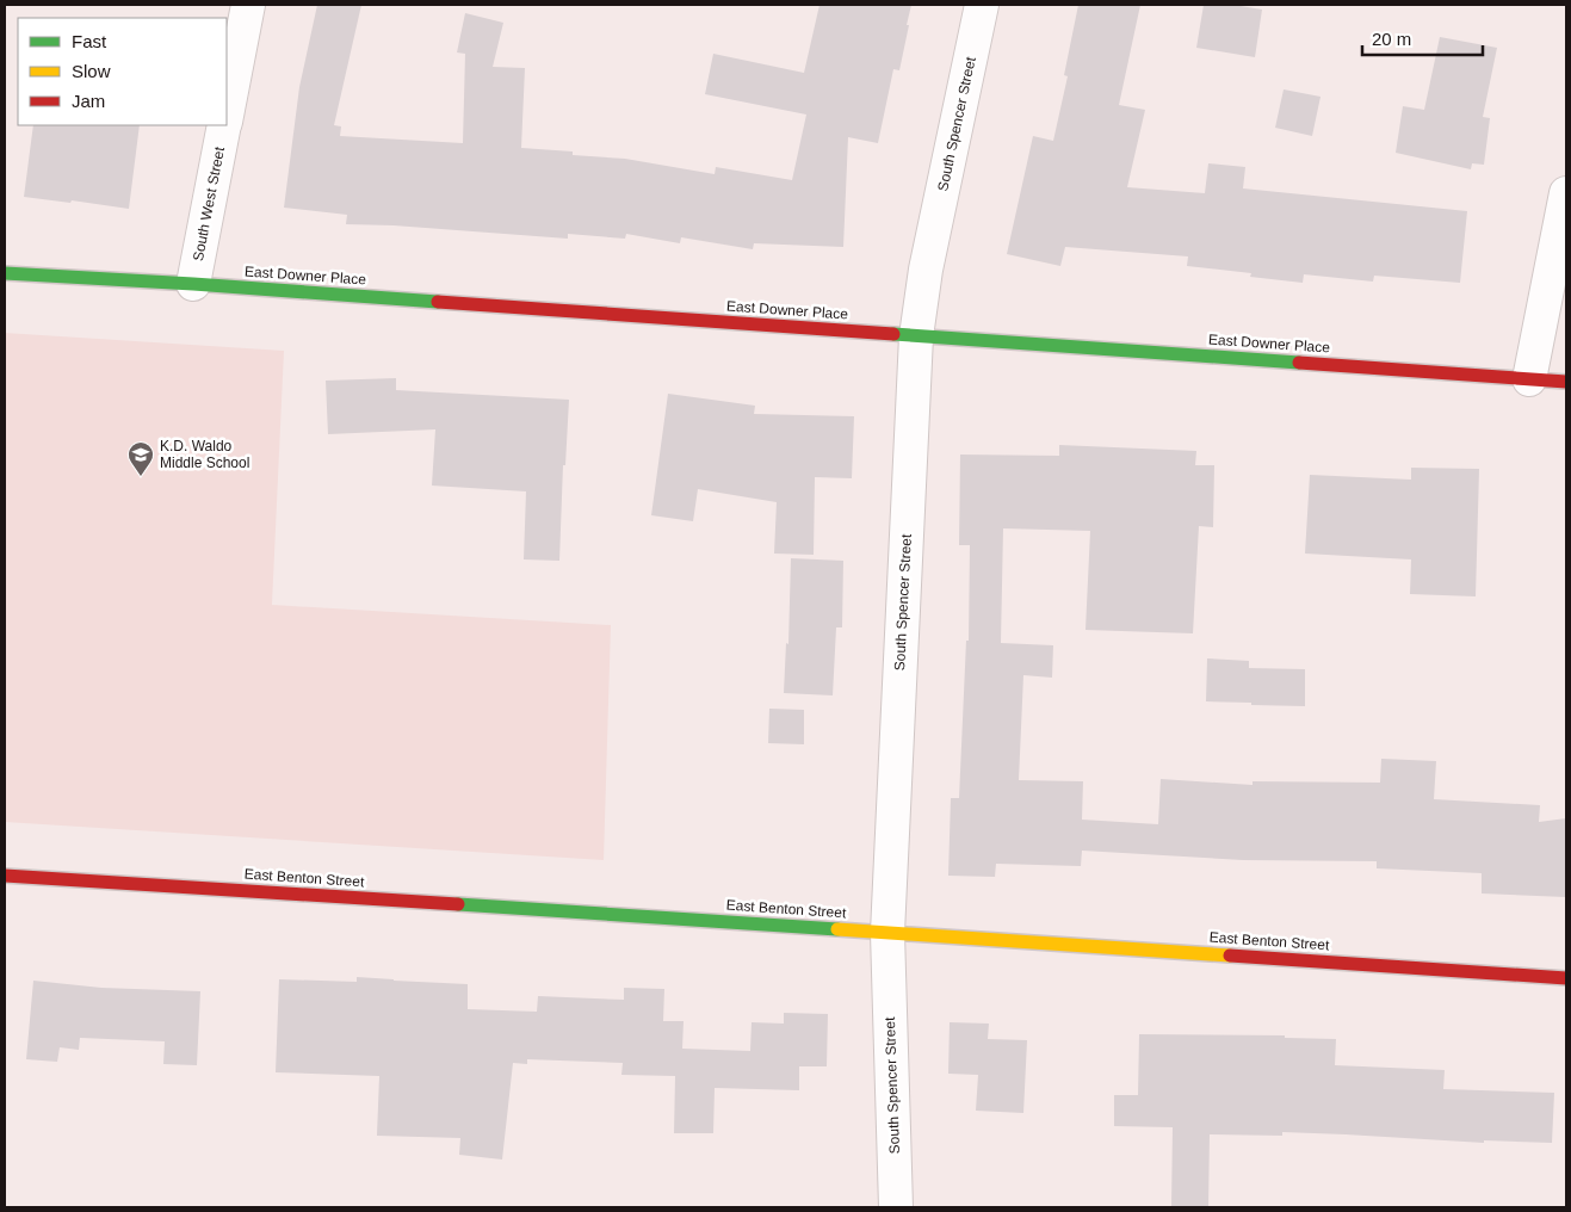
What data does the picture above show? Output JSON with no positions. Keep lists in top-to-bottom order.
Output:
{
  "streets": {
    "street": [
      "South Spencer Street",
      "South West Street",
      "East Downer Place",
      "East Benton Street"
    ]
  },
  "crossings": [
    ["South Spencer Street", "East Downer Place"],
    ["South Spencer Street", "East Benton Street"],
    ["South West Street", "East Downer Place"]
  ],
  "places": {
    "school or university": ["K.D. Waldo Middle School"]
  },
  "legend": ["Fast", "Slow", "Jam"],
  "scale_bar": "20 m"
}
